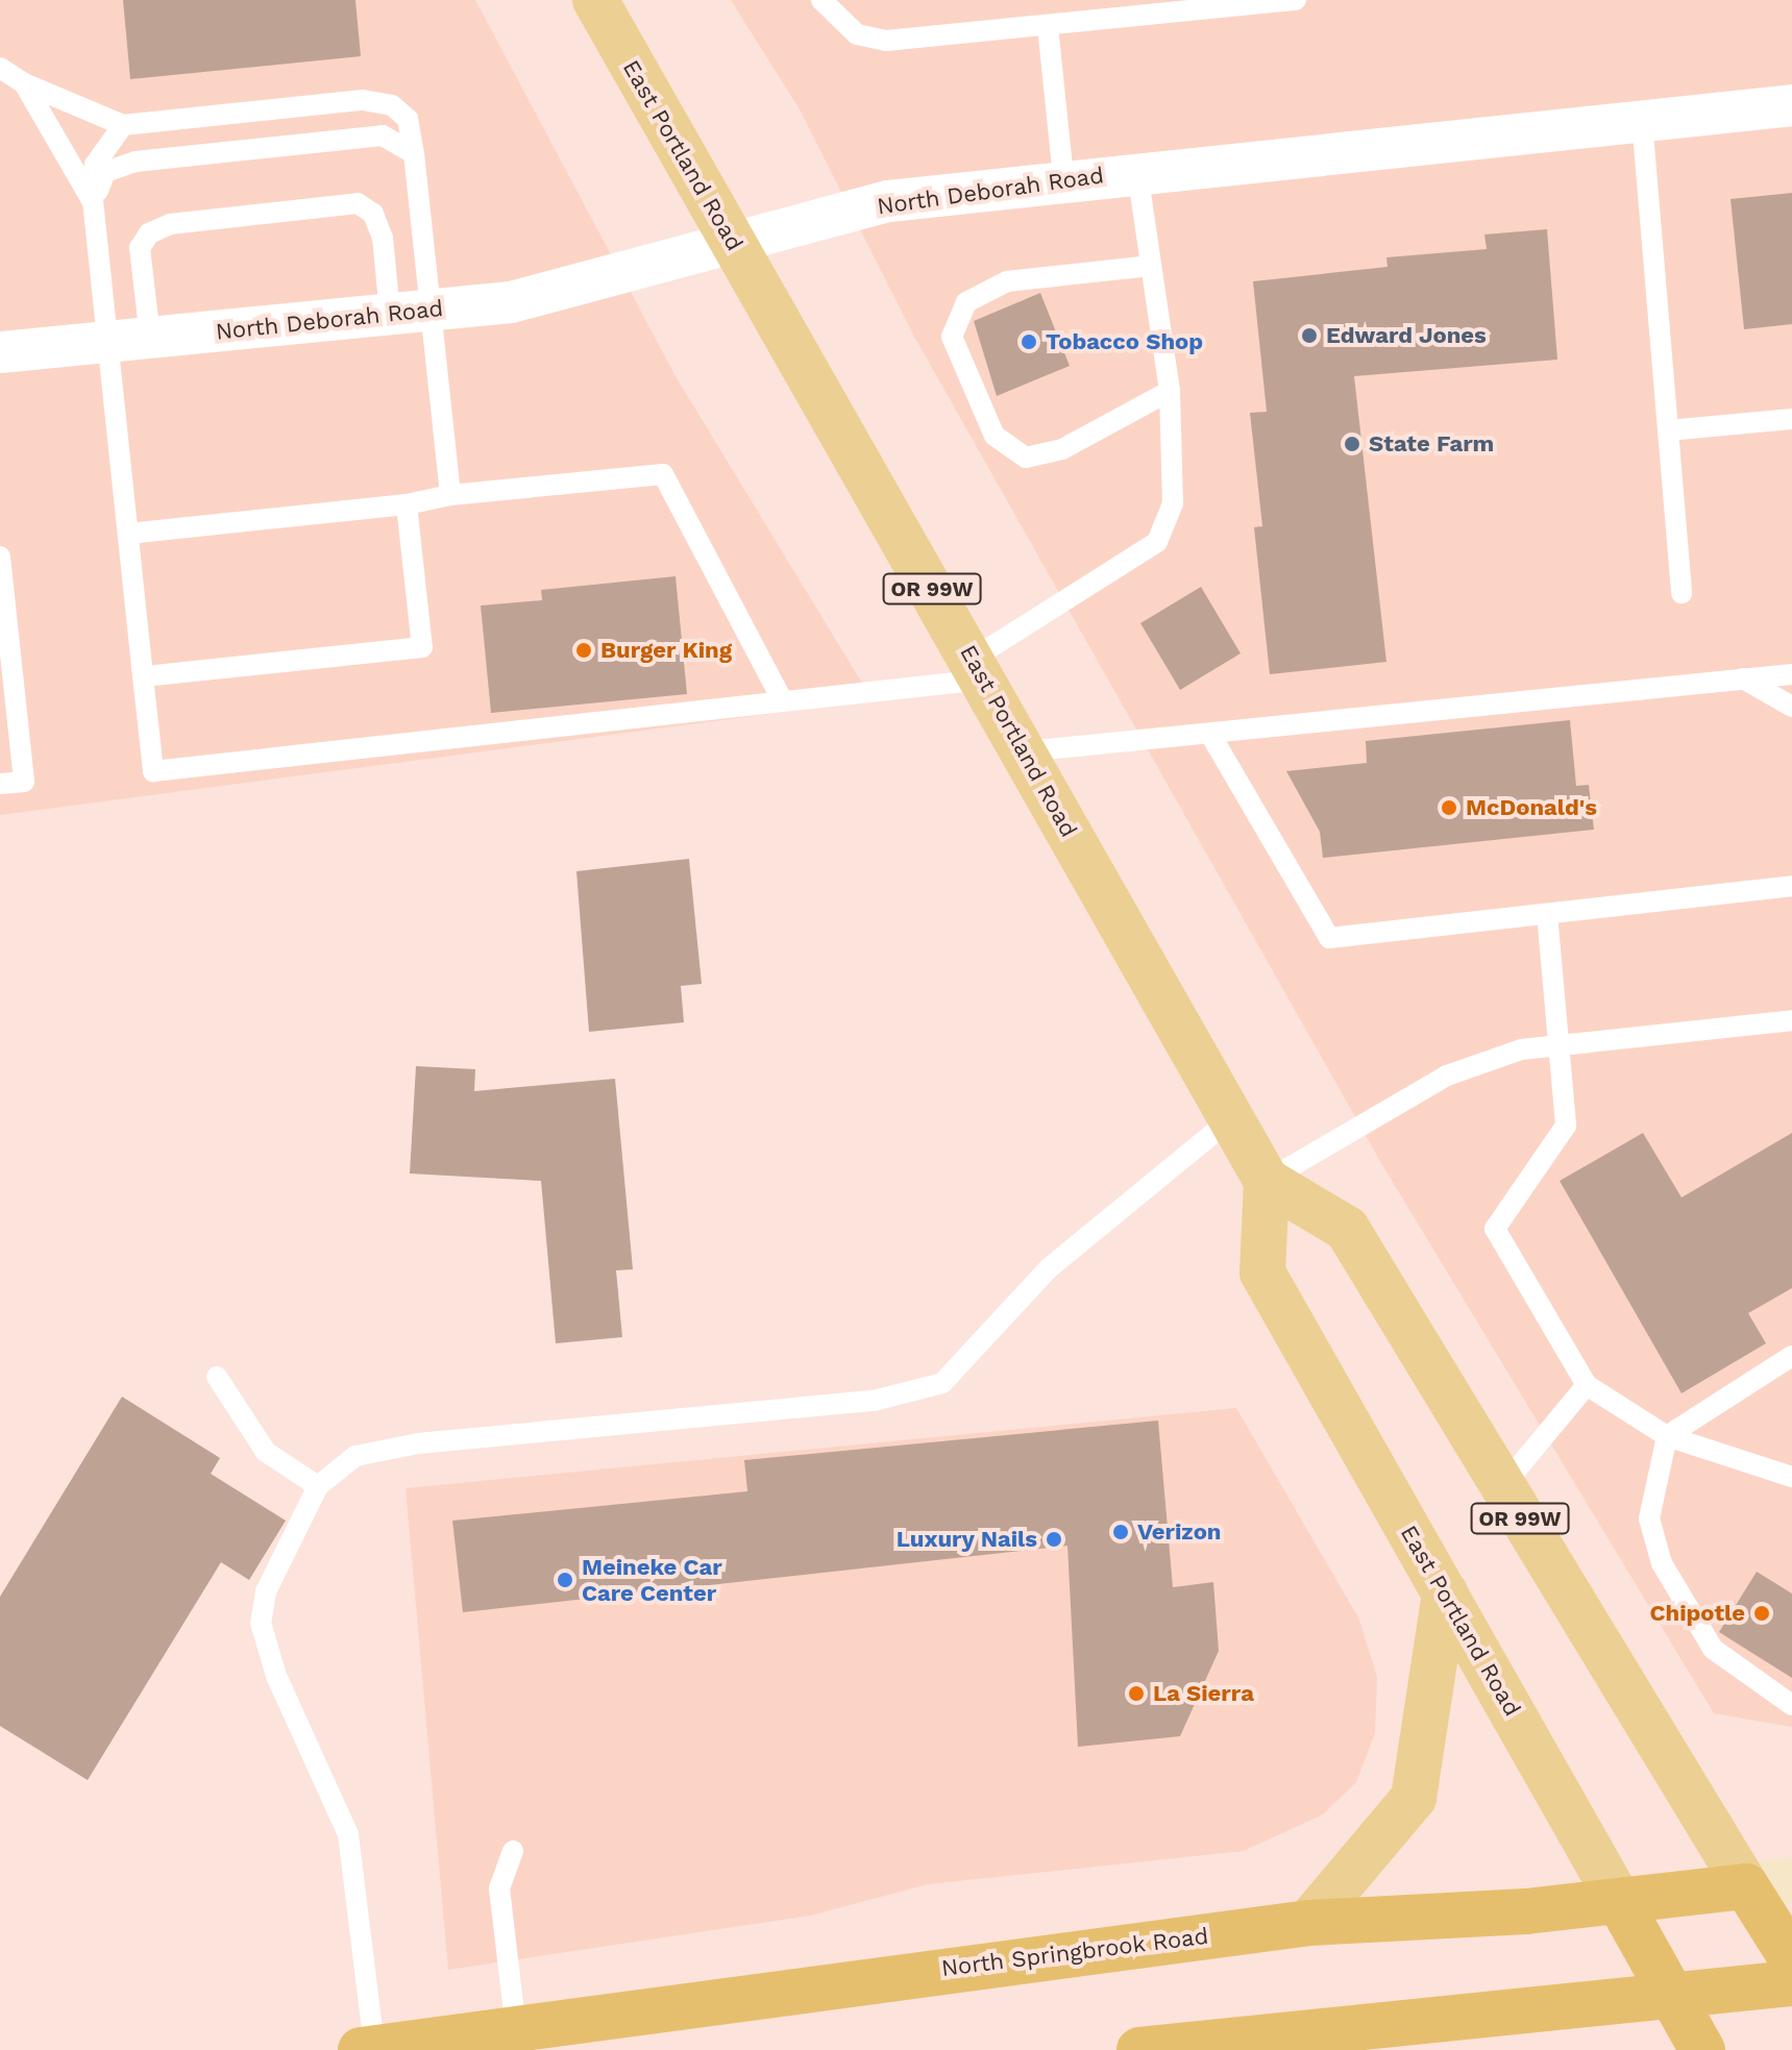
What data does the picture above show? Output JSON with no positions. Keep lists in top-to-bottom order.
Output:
{
  "streets": {
    "highway": ["East Portland Road", "OR 99W", "North Springbrook Road"],
    "street": ["North Deborah Road"]
  },
  "crossings": [
    ["East Portland Road", "North Deborah Road"],
    ["East Portland Road", "North Springbrook Road"]
  ],
  "places": [
    "Edward Jones",
    "Tobacco Shop",
    "State Farm",
    "Burger King",
    "McDonald's",
    "Verizon",
    "Luxury Nails",
    "Meineke Car Care Center",
    "Chipotle",
    "La Sierra"
  ]
}
